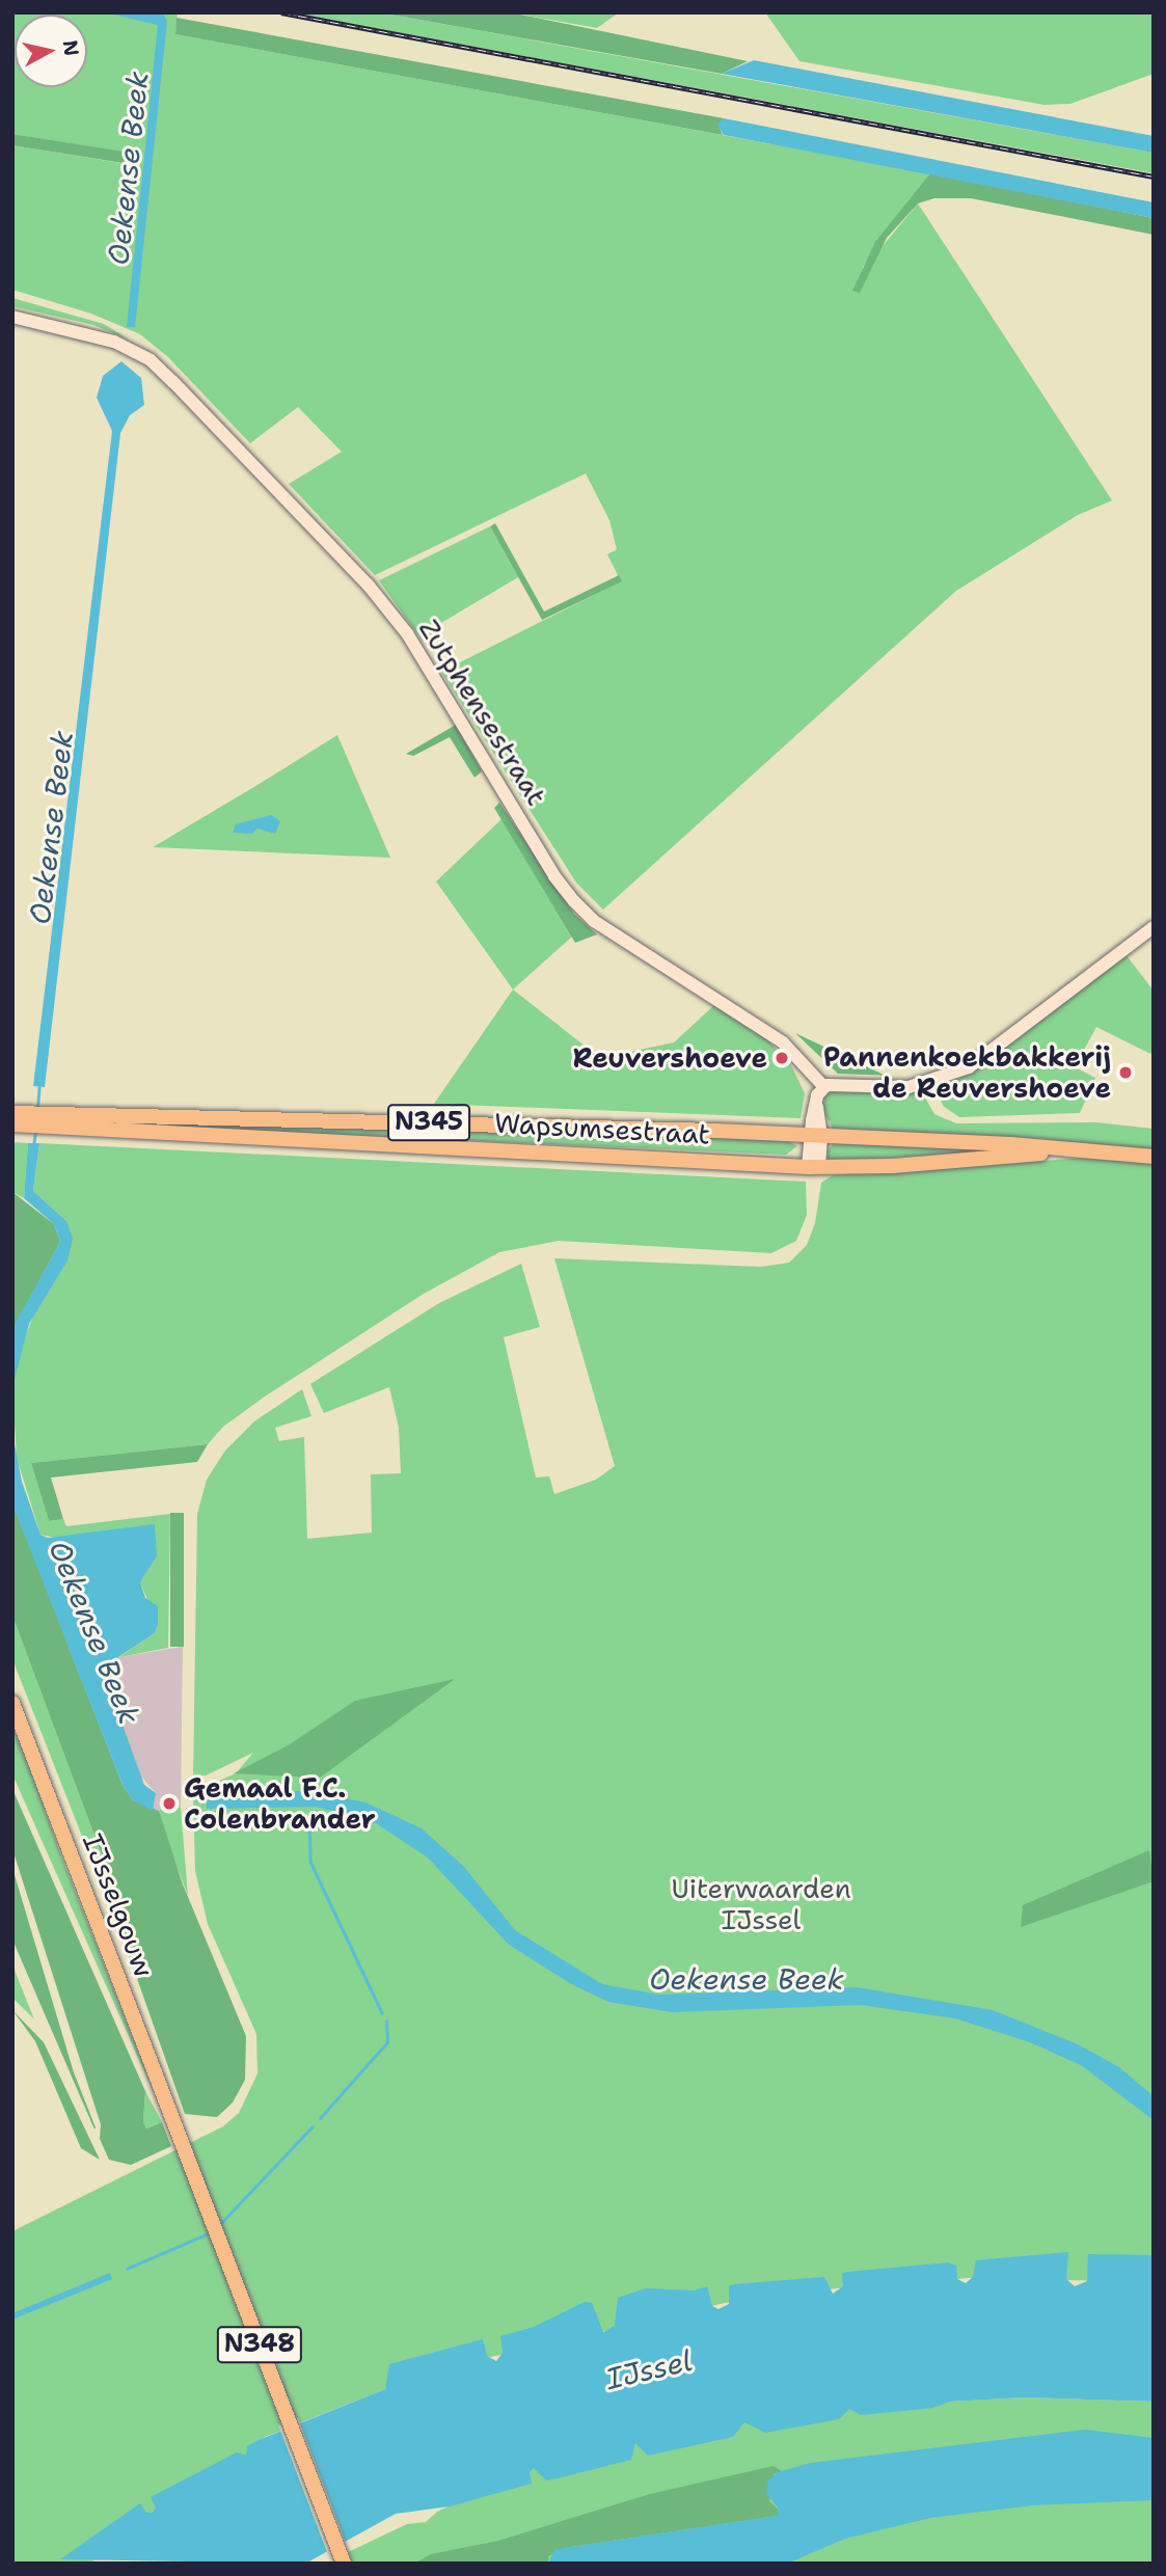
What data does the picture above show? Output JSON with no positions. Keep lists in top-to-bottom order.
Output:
{
  "streets": {
    "main road": [
      "N345",
      "Wapsumsestraat",
      "IJsselgouw",
      "N348"
    ],
    "street": ["Zutphensestraat"]
  },
  "water": ["Oekense Beek", "IJssel"],
  "parks": ["Uiterwaarden IJssel"],
  "places": ["Reuvershoeve", "Pannenkoekbakkerij de Reuvershoeve", "Gemaal F.C. Colenbrander"],
  "north": "right"
}
